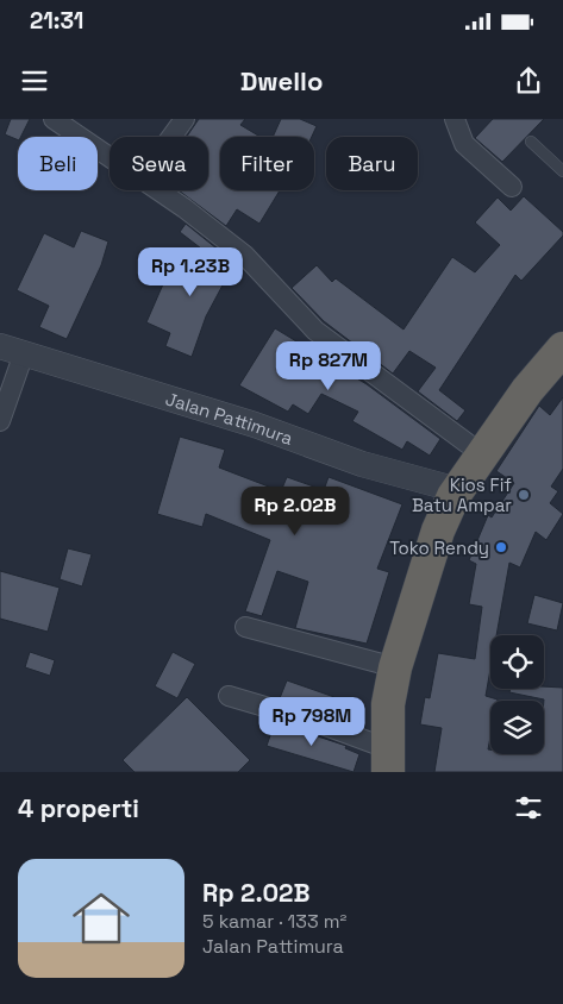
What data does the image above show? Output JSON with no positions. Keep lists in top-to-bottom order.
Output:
{
  "streets": {
    "street": ["Jalan Pattimura"]
  },
  "places": ["Kios Fif Batu Ampar", "Toko Rendy"],
  "page": {
    "status": "21:31",
    "header": "Dwello",
    "chip": [
      "Beli",
      "Sewa",
      "Filter",
      "Baru"
    ],
    "price": [
      "Rp 1.23B",
      "Rp 827M",
      "Rp 2.02B",
      "Rp 798M"
    ],
    "heading": "4 properti",
    "list": [
      {
        "name": "Rp 2.02B",
        "note": "5 kamar · 133 m² · Jalan Pattimura"
      }
    ]
  }
}
